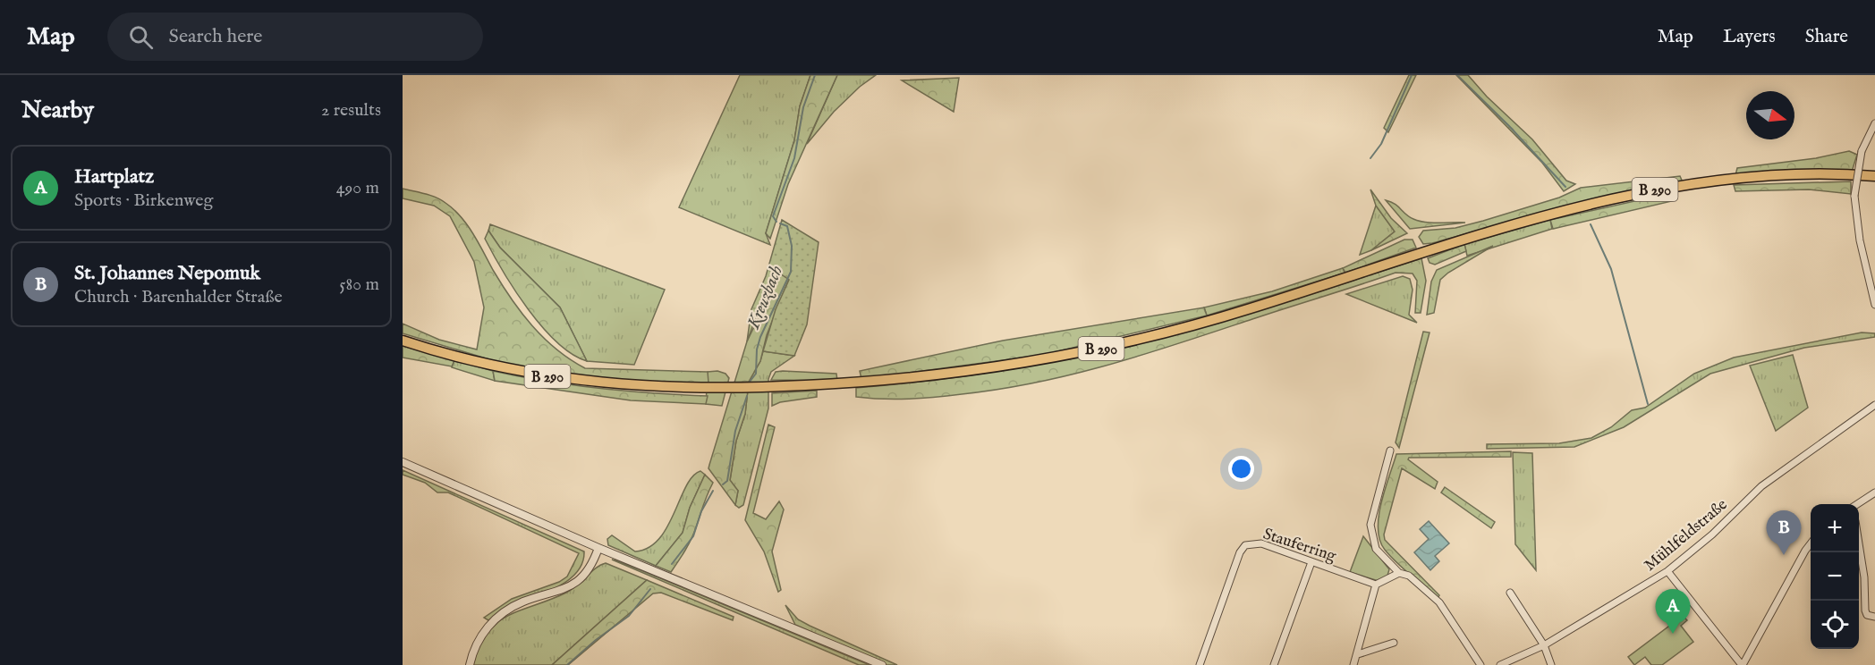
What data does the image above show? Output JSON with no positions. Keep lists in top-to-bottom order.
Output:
{
  "streets": {
    "main road": ["B 290"],
    "street": ["Mühlfeldstraße", "Stauferring"]
  },
  "water": ["Kreuzbach"],
  "north": "right",
  "page": {
    "header": "Map",
    "search": "Search here",
    "nav": ["Map", "Layers", "Share"],
    "heading": ["Nearby", "2 results"],
    "list": [
      {
        "mark": "A",
        "name": "Hartplatz",
        "note": "Sports · Birkenweg",
        "value": "490 m"
      },
      {
        "mark": "B",
        "name": "St. Johannes Nepomuk",
        "note": "Church · Barenhalder Straße",
        "value": "580 m"
      }
    ],
    "map_buttons": ["+", "−"],
    "pins": ["B", "A"]
  }
}
